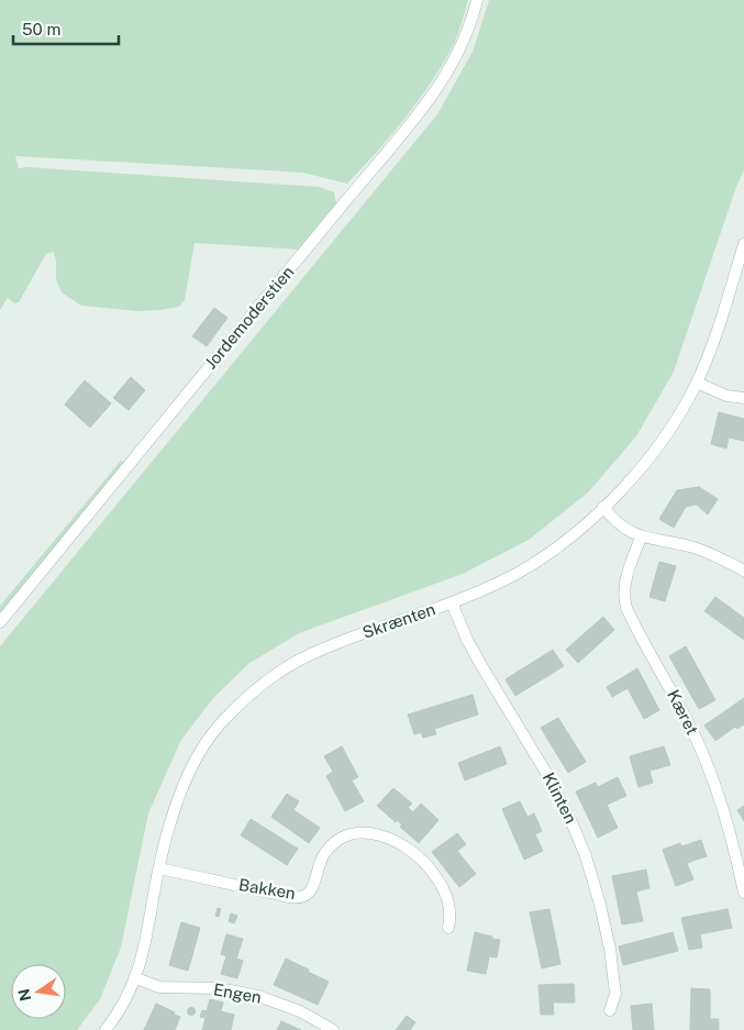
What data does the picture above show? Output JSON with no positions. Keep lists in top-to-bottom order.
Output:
{
  "streets": {
    "street": [
      "Jordemoderstien",
      "Skrænten",
      "Kæret",
      "Klinten",
      "Bakken",
      "Engen"
    ]
  },
  "crossings": [
    ["Skrænten", "Klinten"],
    ["Skrænten", "Bakken"],
    ["Skrænten", "Engen"]
  ],
  "scale_bar": "50 m",
  "north": "left"
}
